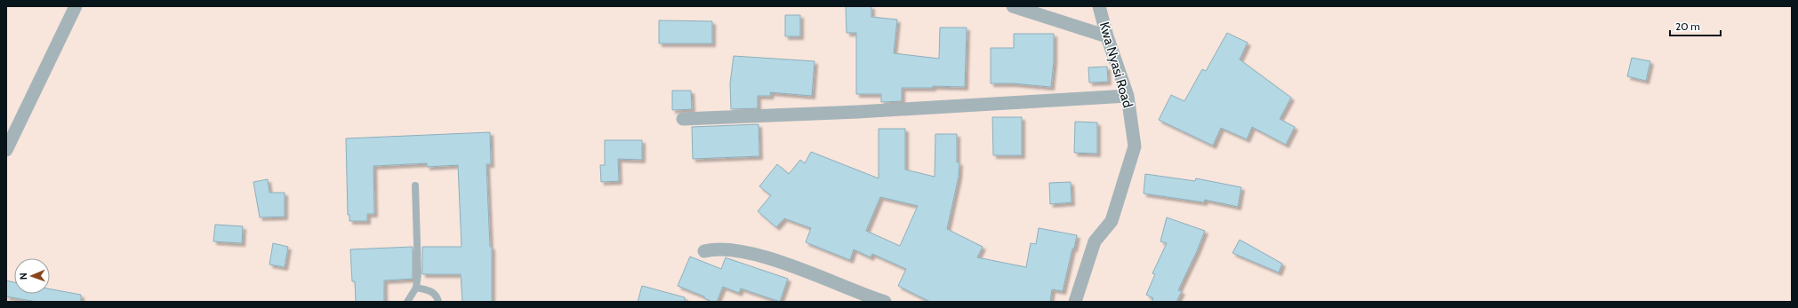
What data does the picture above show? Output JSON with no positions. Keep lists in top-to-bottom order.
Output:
{
  "streets": {
    "street": ["Kwa Nyasi Road"]
  },
  "scale_bar": "20 m",
  "north": "left"
}
